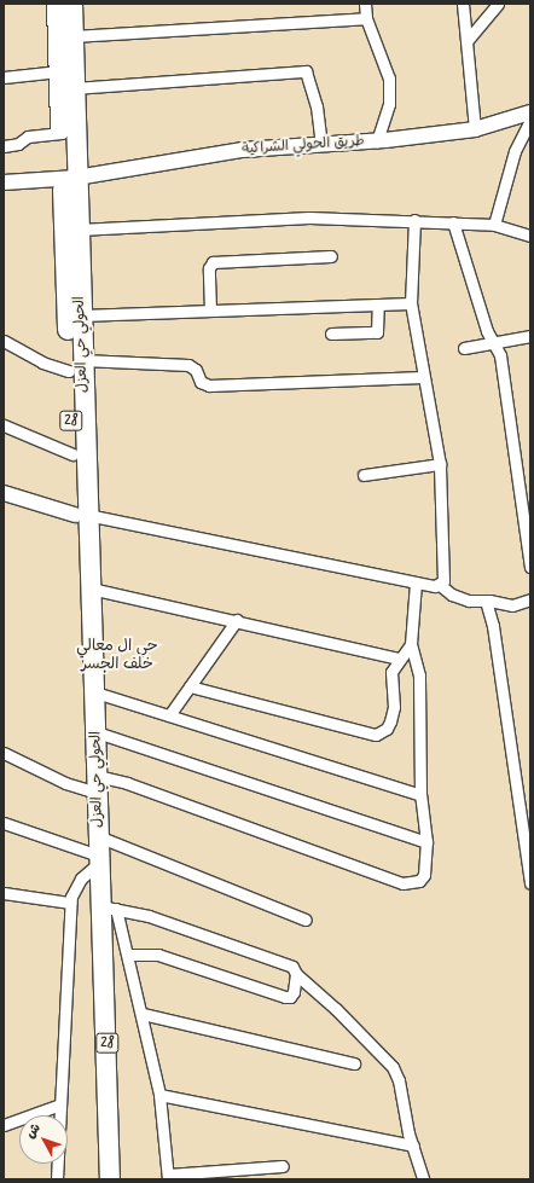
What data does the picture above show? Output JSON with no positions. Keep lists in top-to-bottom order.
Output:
{
  "streets": {
    "highway": ["الحولي حي العزل", "28"],
    "street": ["طريق الحولي الشراكية"]
  },
  "crossings": [
    ["طريق الحولي الشراكية", "الحولي حي العزل"],
    ["الحولي حي العزل", "28"]
  ],
  "districts": ["حي ال معالي خلف الجسر"],
  "north": "top left"
}
